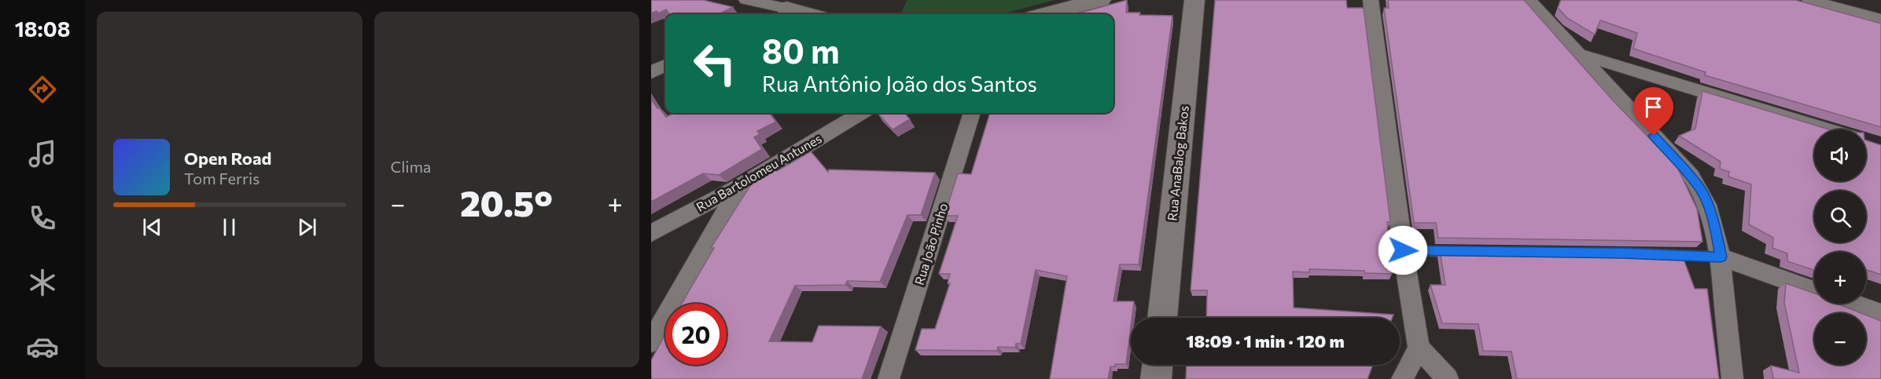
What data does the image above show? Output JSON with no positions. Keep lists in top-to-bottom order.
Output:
{
  "streets": {
    "main road": ["Rua AnaBalog Bakos"],
    "street": ["Rua Bartolomeu Antunes", "Rua João Pinho"]
  },
  "page": {
    "tabs": "18:08",
    "tile": "Clima",
    "turn": ["80 m", "Rua Antônio João dos Santos"],
    "map_buttons": ["+", "−"],
    "song": ["Open Road", "Tom Ferris"],
    "heat": ["−", "20.5°", "+"],
    "limit": "20",
    "trip": "18:09 · 1 min · 120 m"
  }
}
